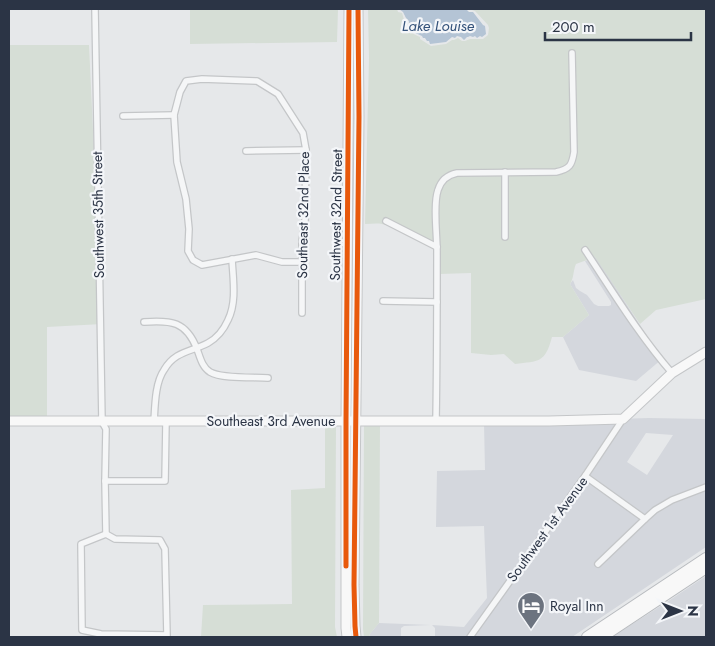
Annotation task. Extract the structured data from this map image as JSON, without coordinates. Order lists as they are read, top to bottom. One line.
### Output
{"streets":{"main road":["Southwest 32nd Street","Southeast 3rd Avenue"],"street":["Southwest 35th Street","Southeast 32nd Place","Southwest 1st Avenue"]},"crossings":[["Southwest 35th Street","Southeast 3rd Avenue"],["Southwest 32nd Street","Southeast 3rd Avenue"],["Southeast 3rd Avenue","Southwest 1st Avenue"]],"water":["Lake Louise"],"places":{"hotel":["Royal Inn"]},"scale_bar":"200 m","north":"right"}
